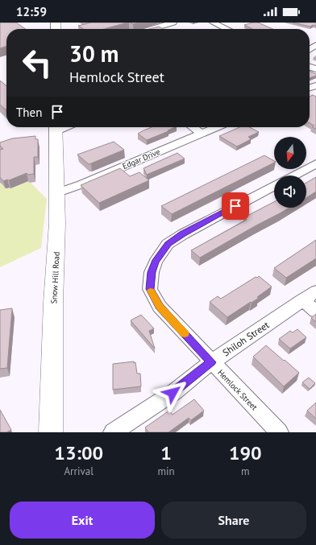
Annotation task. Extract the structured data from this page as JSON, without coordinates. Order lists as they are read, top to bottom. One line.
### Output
{"streets":{"main road":["Snow Hill Road"],"street":["Edgar Drive","Shiloh Street","Hemlock Street"]},"crossings":[["Edgar Drive","Snow Hill Road"],["Shiloh Street","Hemlock Street"]],"north":"bottom","page":{"status":"12:59","turn":["30 m","Hemlock Street"],"then":"Then","eta":["13:00","Arrival","1","min","190","m"],"buttons":["Exit","Share"]}}
